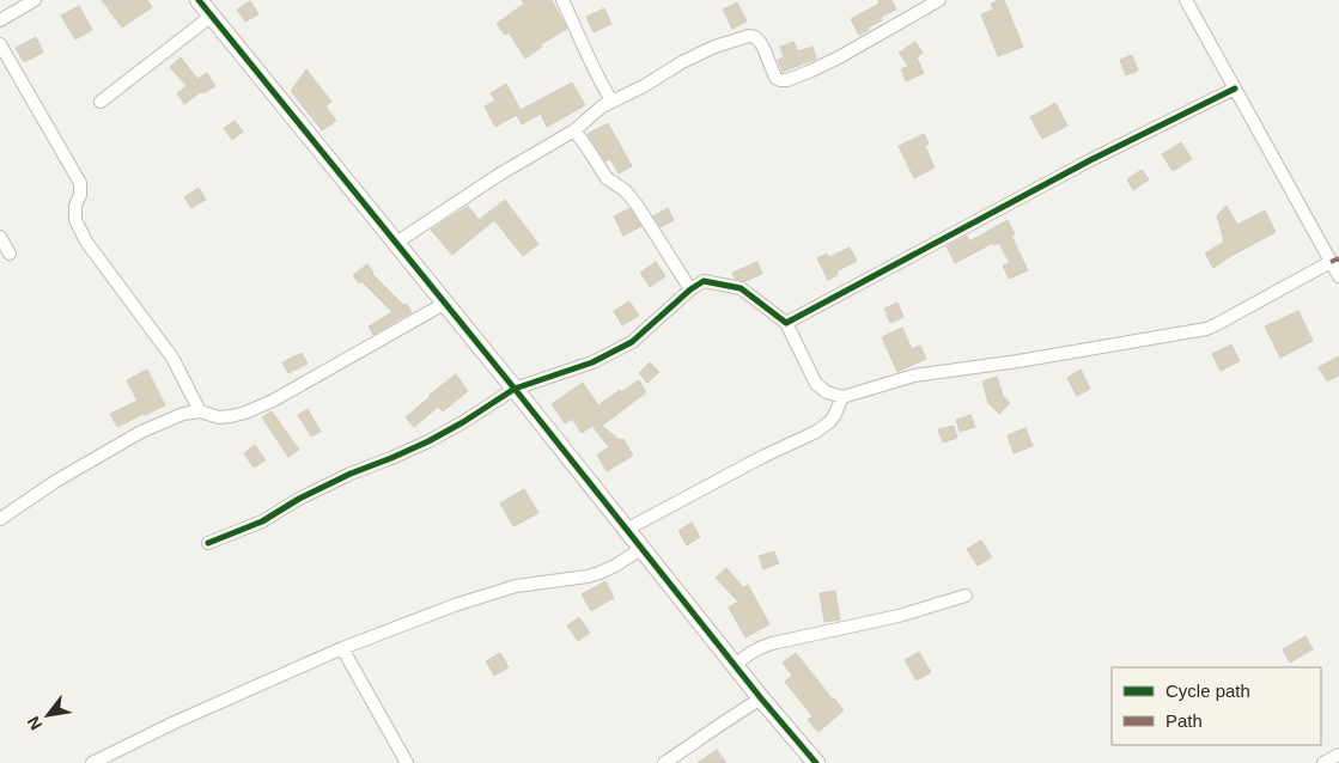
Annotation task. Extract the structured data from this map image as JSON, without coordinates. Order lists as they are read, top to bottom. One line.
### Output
{"legend":["Cycle path","Path"],"north":"bottom left"}
